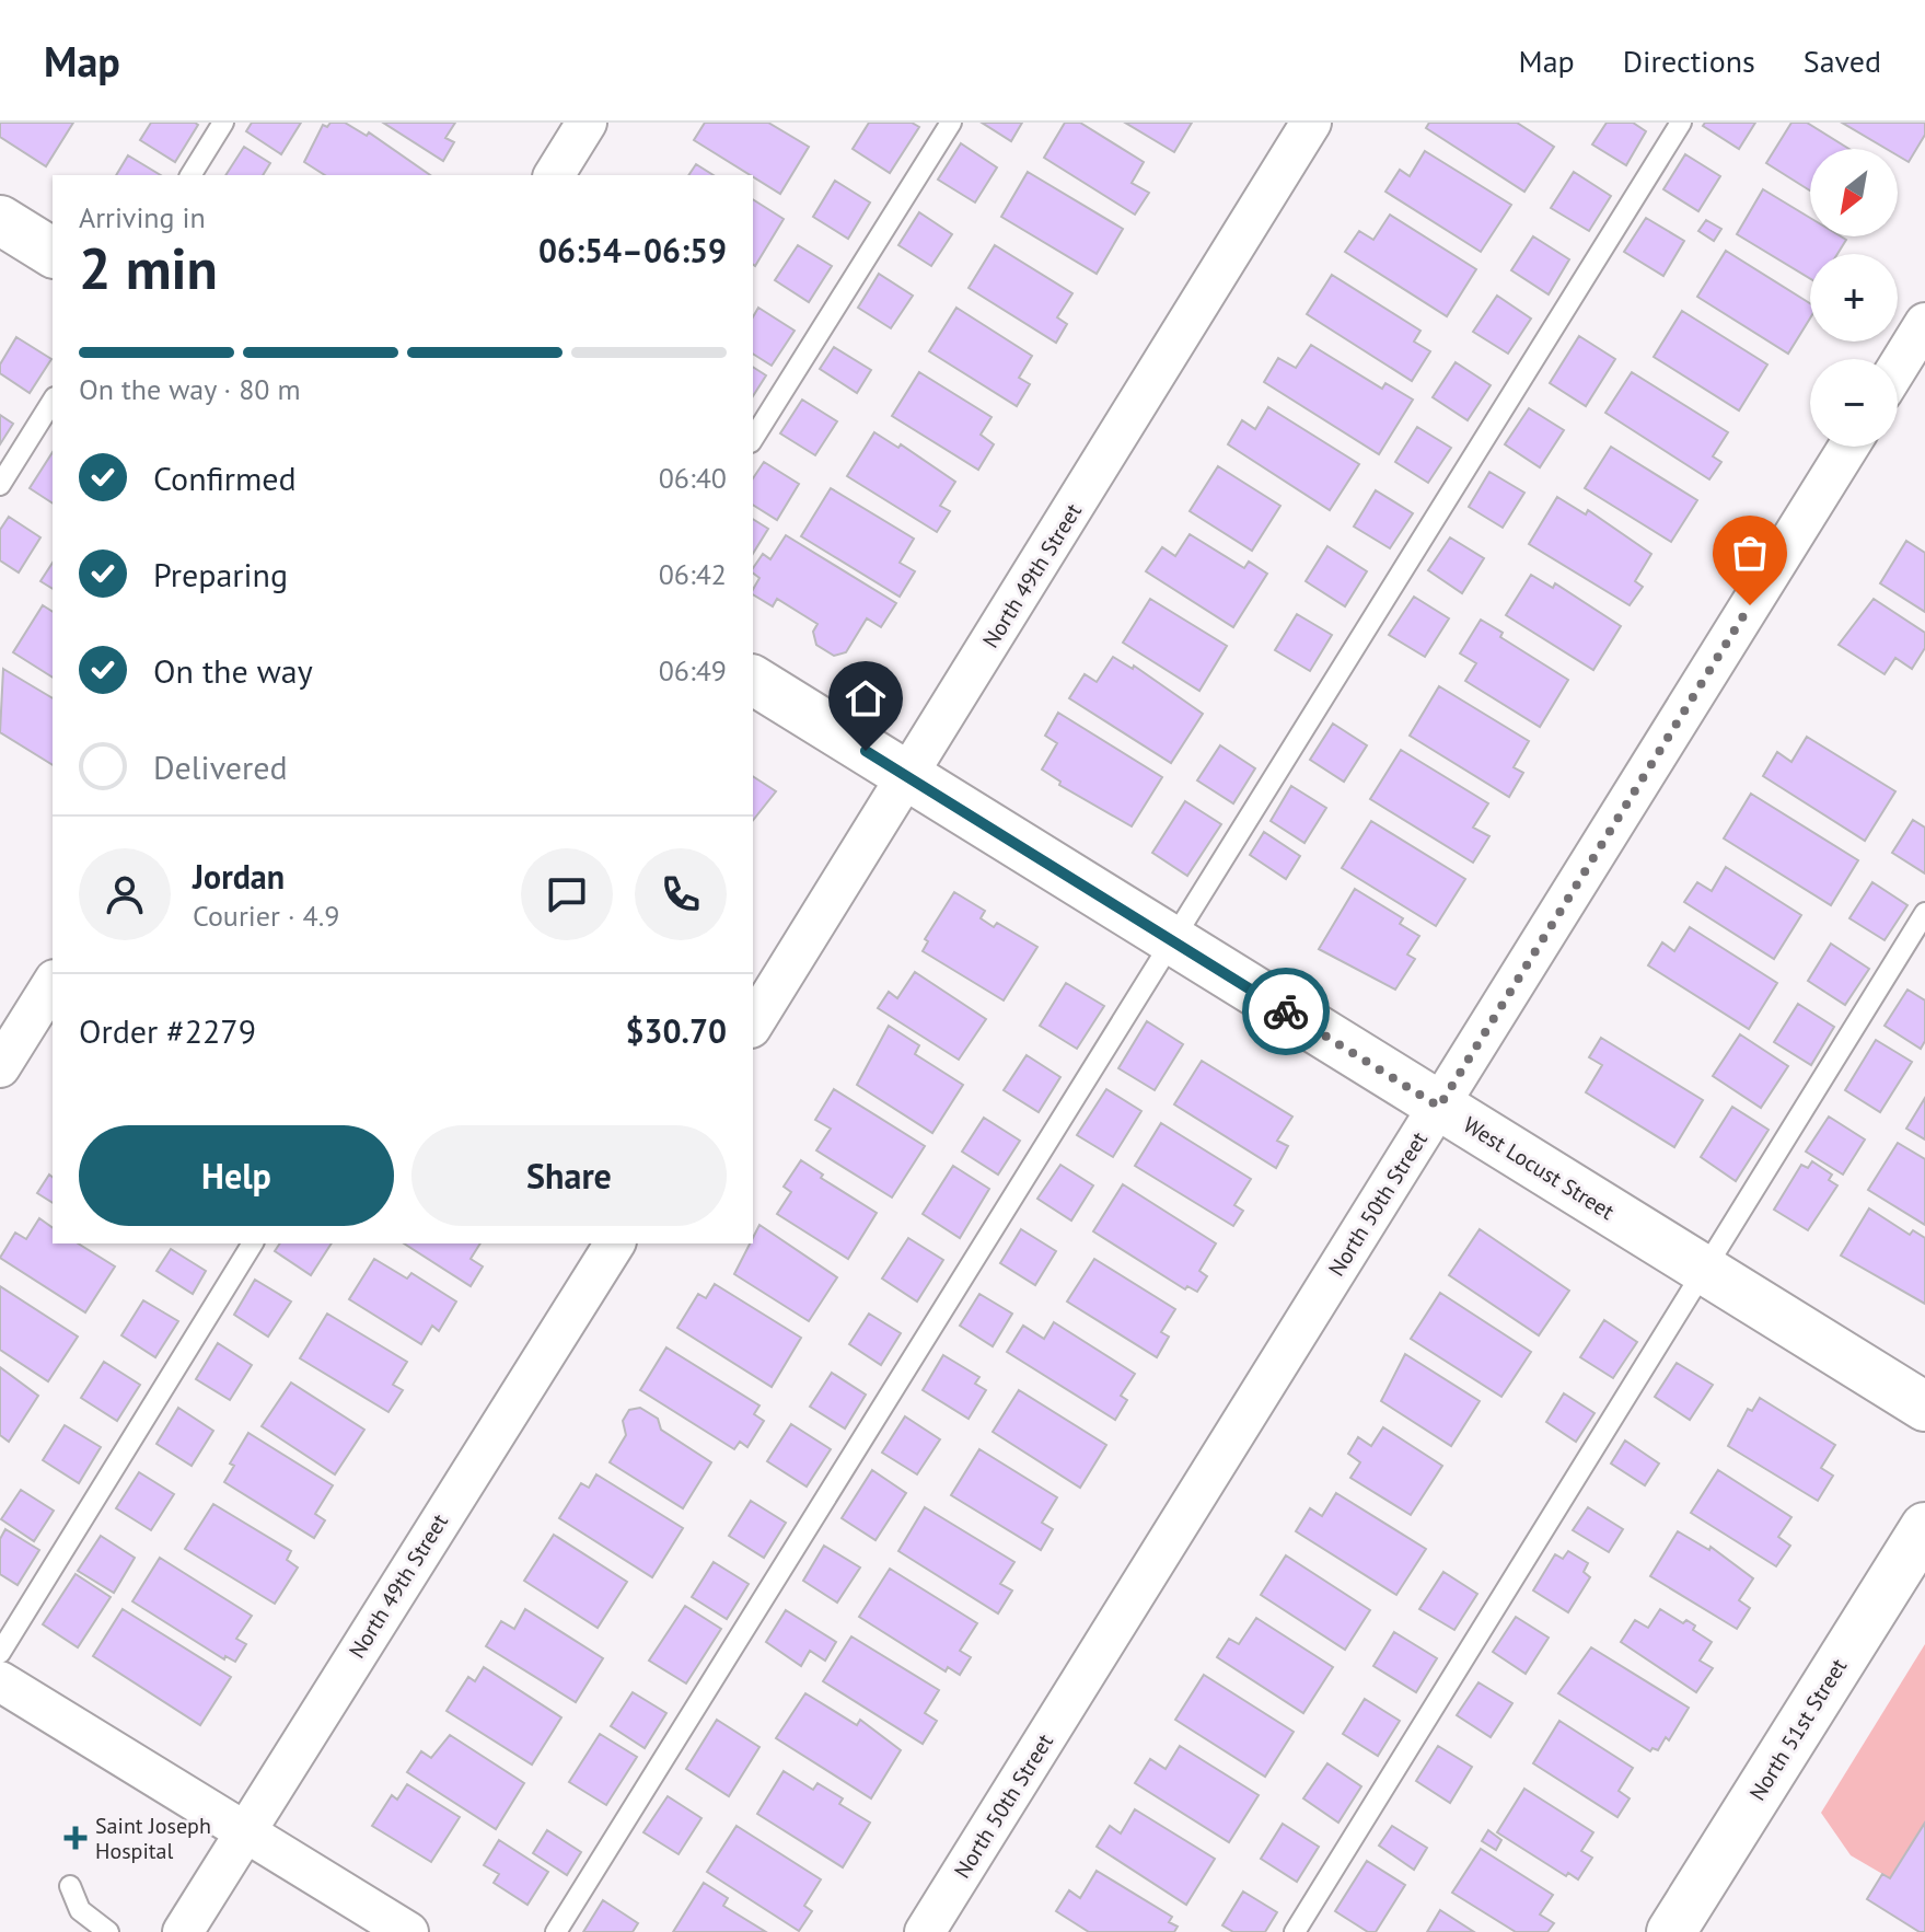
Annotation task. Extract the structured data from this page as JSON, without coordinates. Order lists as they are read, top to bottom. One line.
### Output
{"streets":{"street":["North 49th Street","West Locust Street","North 50th Street","North 51st Street"]},"crossings":[["North 49th Street","West Locust Street"],["West Locust Street","North 50th Street"]],"places":{"health":["Saint Joseph Hospital"]},"north":"bottom left","page":{"header":"Map","nav":["Map","Directions","Saved"],"map_buttons":["+","−"],"heading":["2 min","Arriving in","06:54–06:59"],"panel":["Jordan","Courier · 4.9","Order #2279","$30.70"],"bar":"On the way · 80 m","list":[["Confirmed","06:40"],["Preparing","06:42"],["On the way","06:49"],"Delivered"],"buttons":["Help","Share"]}}
